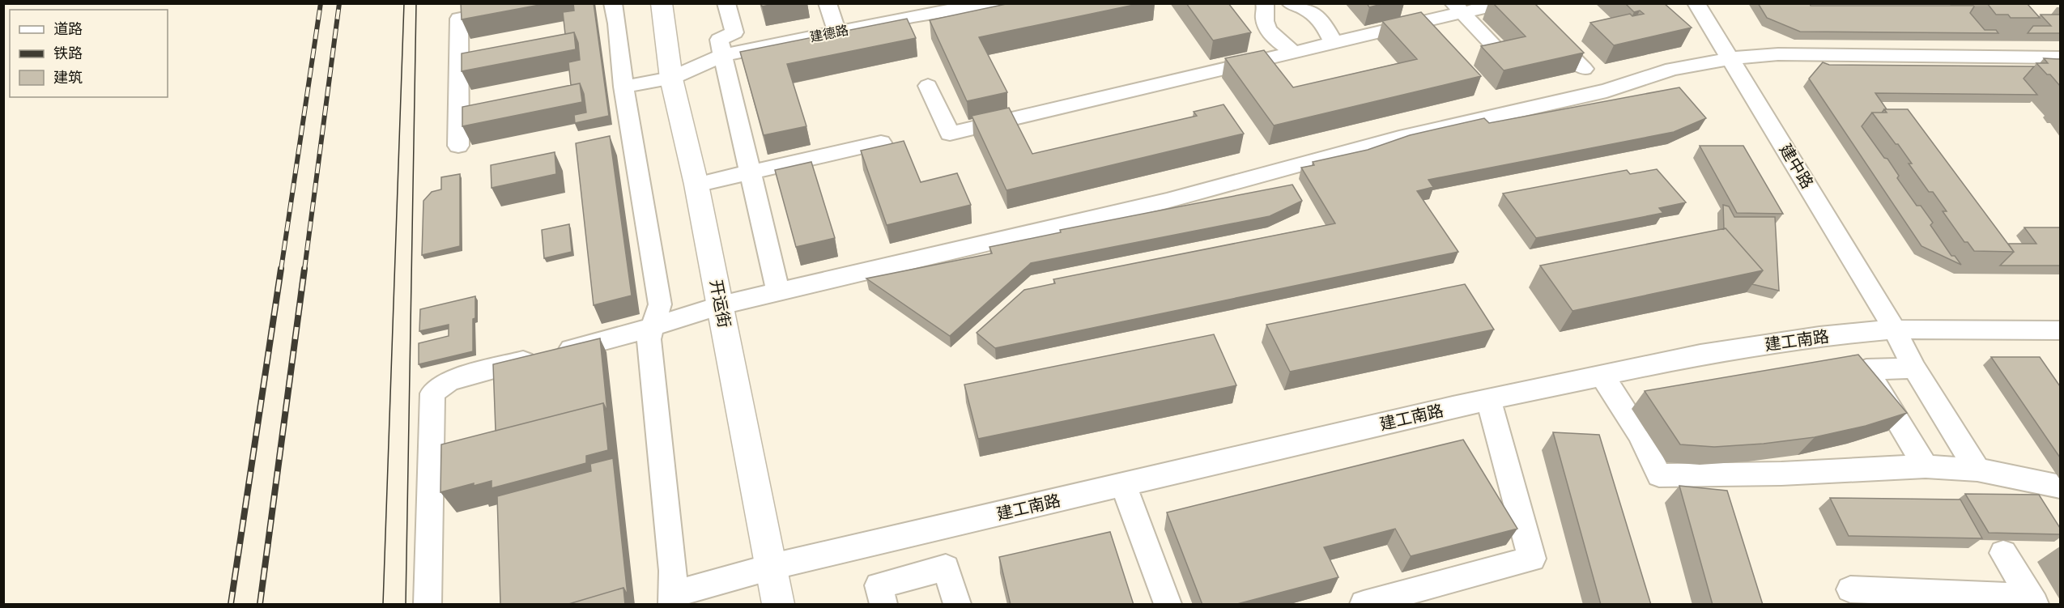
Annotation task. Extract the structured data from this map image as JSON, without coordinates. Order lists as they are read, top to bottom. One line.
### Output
{"streets":{"main road":["开运街"],"street":["建德路","建中路","建工南路"]},"crossings":[["建德路","开运街"],["建中路","建工南路"],["开运街","建工南路"]],"legend":["道路","铁路","建筑"]}
